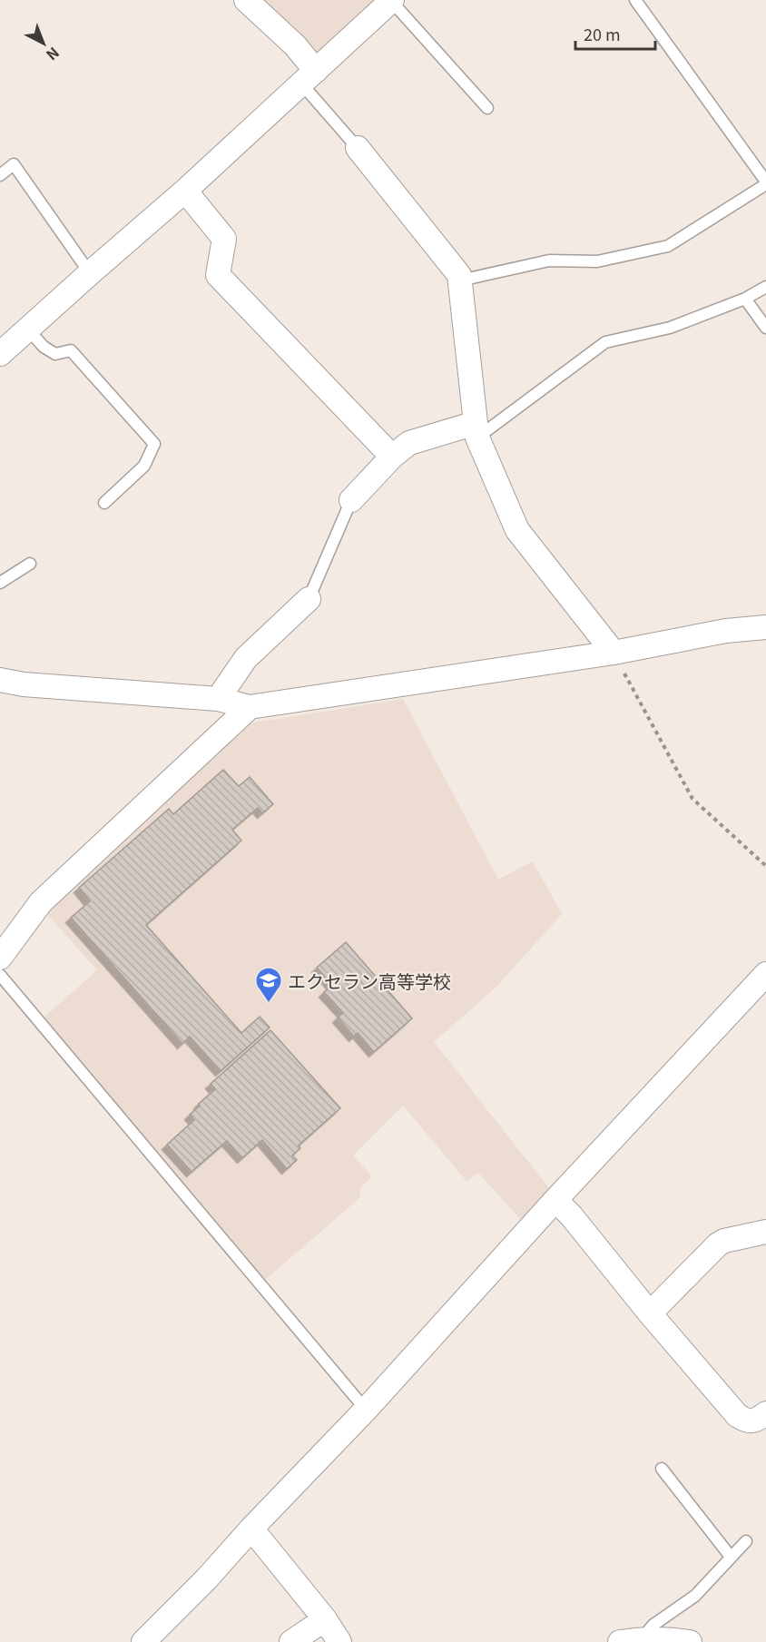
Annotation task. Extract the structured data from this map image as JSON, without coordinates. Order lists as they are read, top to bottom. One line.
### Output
{"places":{"school or university":["エクセラン高等学校"]},"scale_bar":"20 m","north":"bottom right"}
